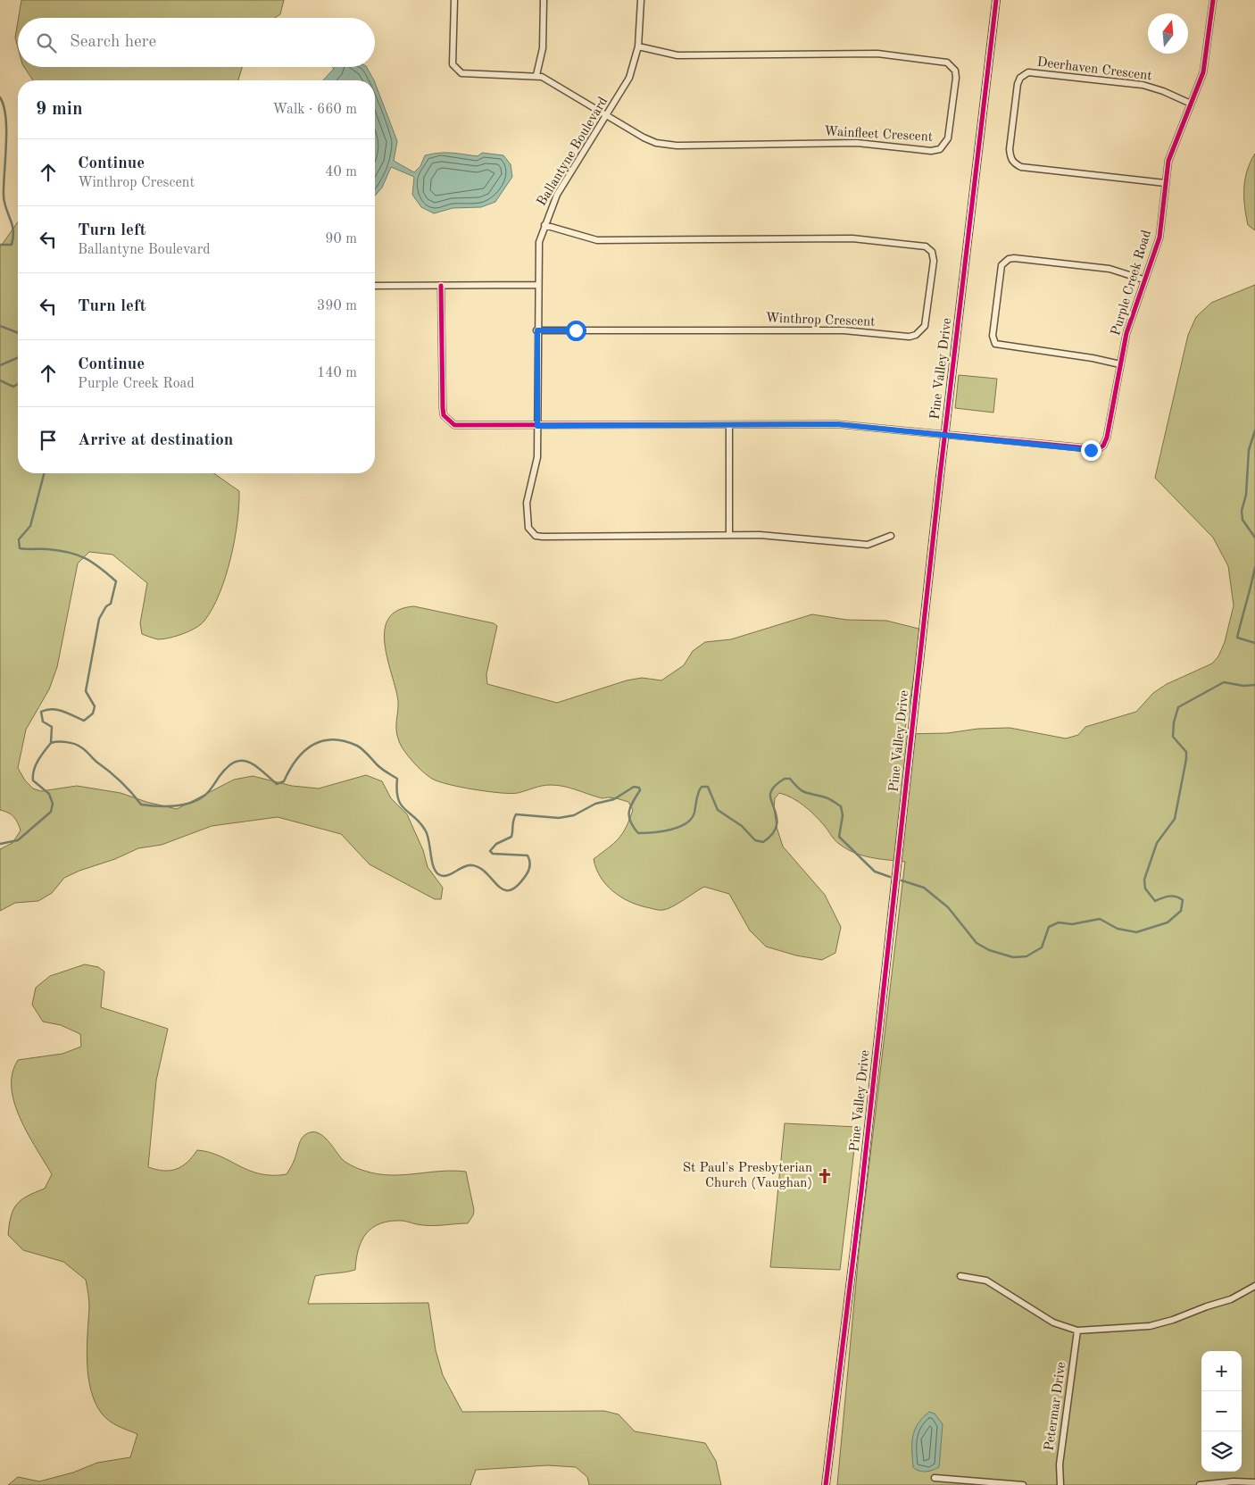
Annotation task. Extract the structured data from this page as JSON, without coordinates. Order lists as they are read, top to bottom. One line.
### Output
{"streets":{"street":["Deerhaven Crescent","Wainfleet Crescent","Ballantyne Boulevard","Purple Creek Road","Winthrop Crescent","Pine Valley Drive","Petermar Drive"]},"crossings":[["Deerhaven Crescent","Purple Creek Road"],["Wainfleet Crescent","Ballantyne Boulevard"],["Ballantyne Boulevard","Winthrop Crescent"],["Purple Creek Road","Pine Valley Drive"]],"places":{"church":["St Paul's Presbyterian Church (Vaughan)"]},"north":"top","page":{"search":"Search here","heading":["9 min","Walk · 660 m"],"list":[["Continue","Winthrop Crescent","40 m"],["Turn left","Ballantyne Boulevard","90 m"],["Turn left","390 m"],["Continue","Purple Creek Road","140 m"],"Arrive at destination"],"map_buttons":["+","−"]}}
